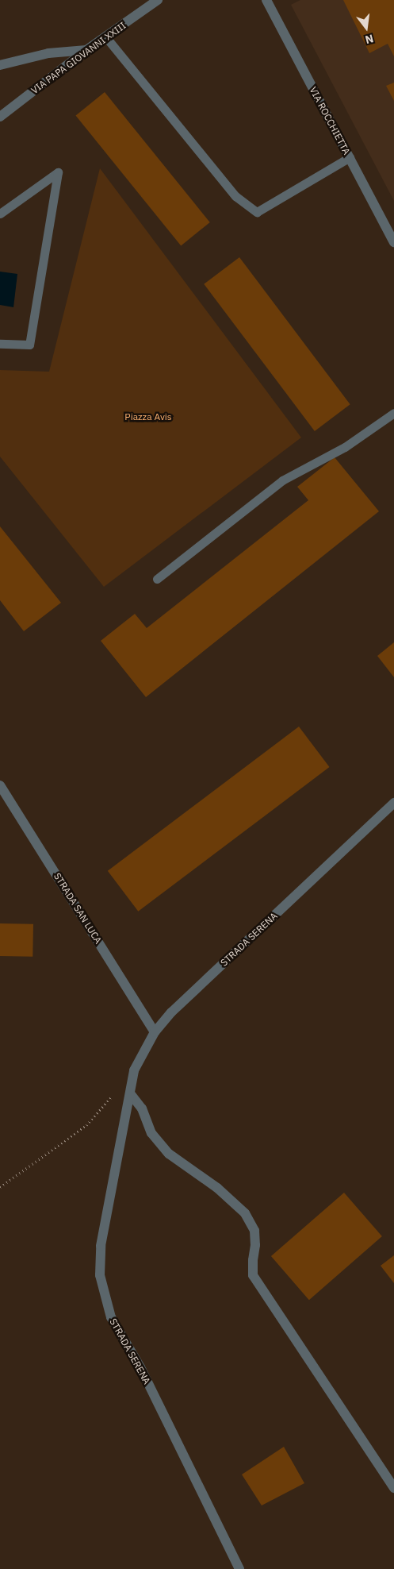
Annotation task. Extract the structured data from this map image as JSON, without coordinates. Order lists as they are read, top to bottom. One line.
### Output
{"streets":{"street":["VIA PAPA GIOVANNI XXIII","VIA ROCCHIETTA","STRADA SAN LUCA","STRADA SERENA"]},"crossings":[["STRADA SAN LUCA","STRADA SERENA"]],"parks":["Piazza Avis"],"north":"bottom"}
